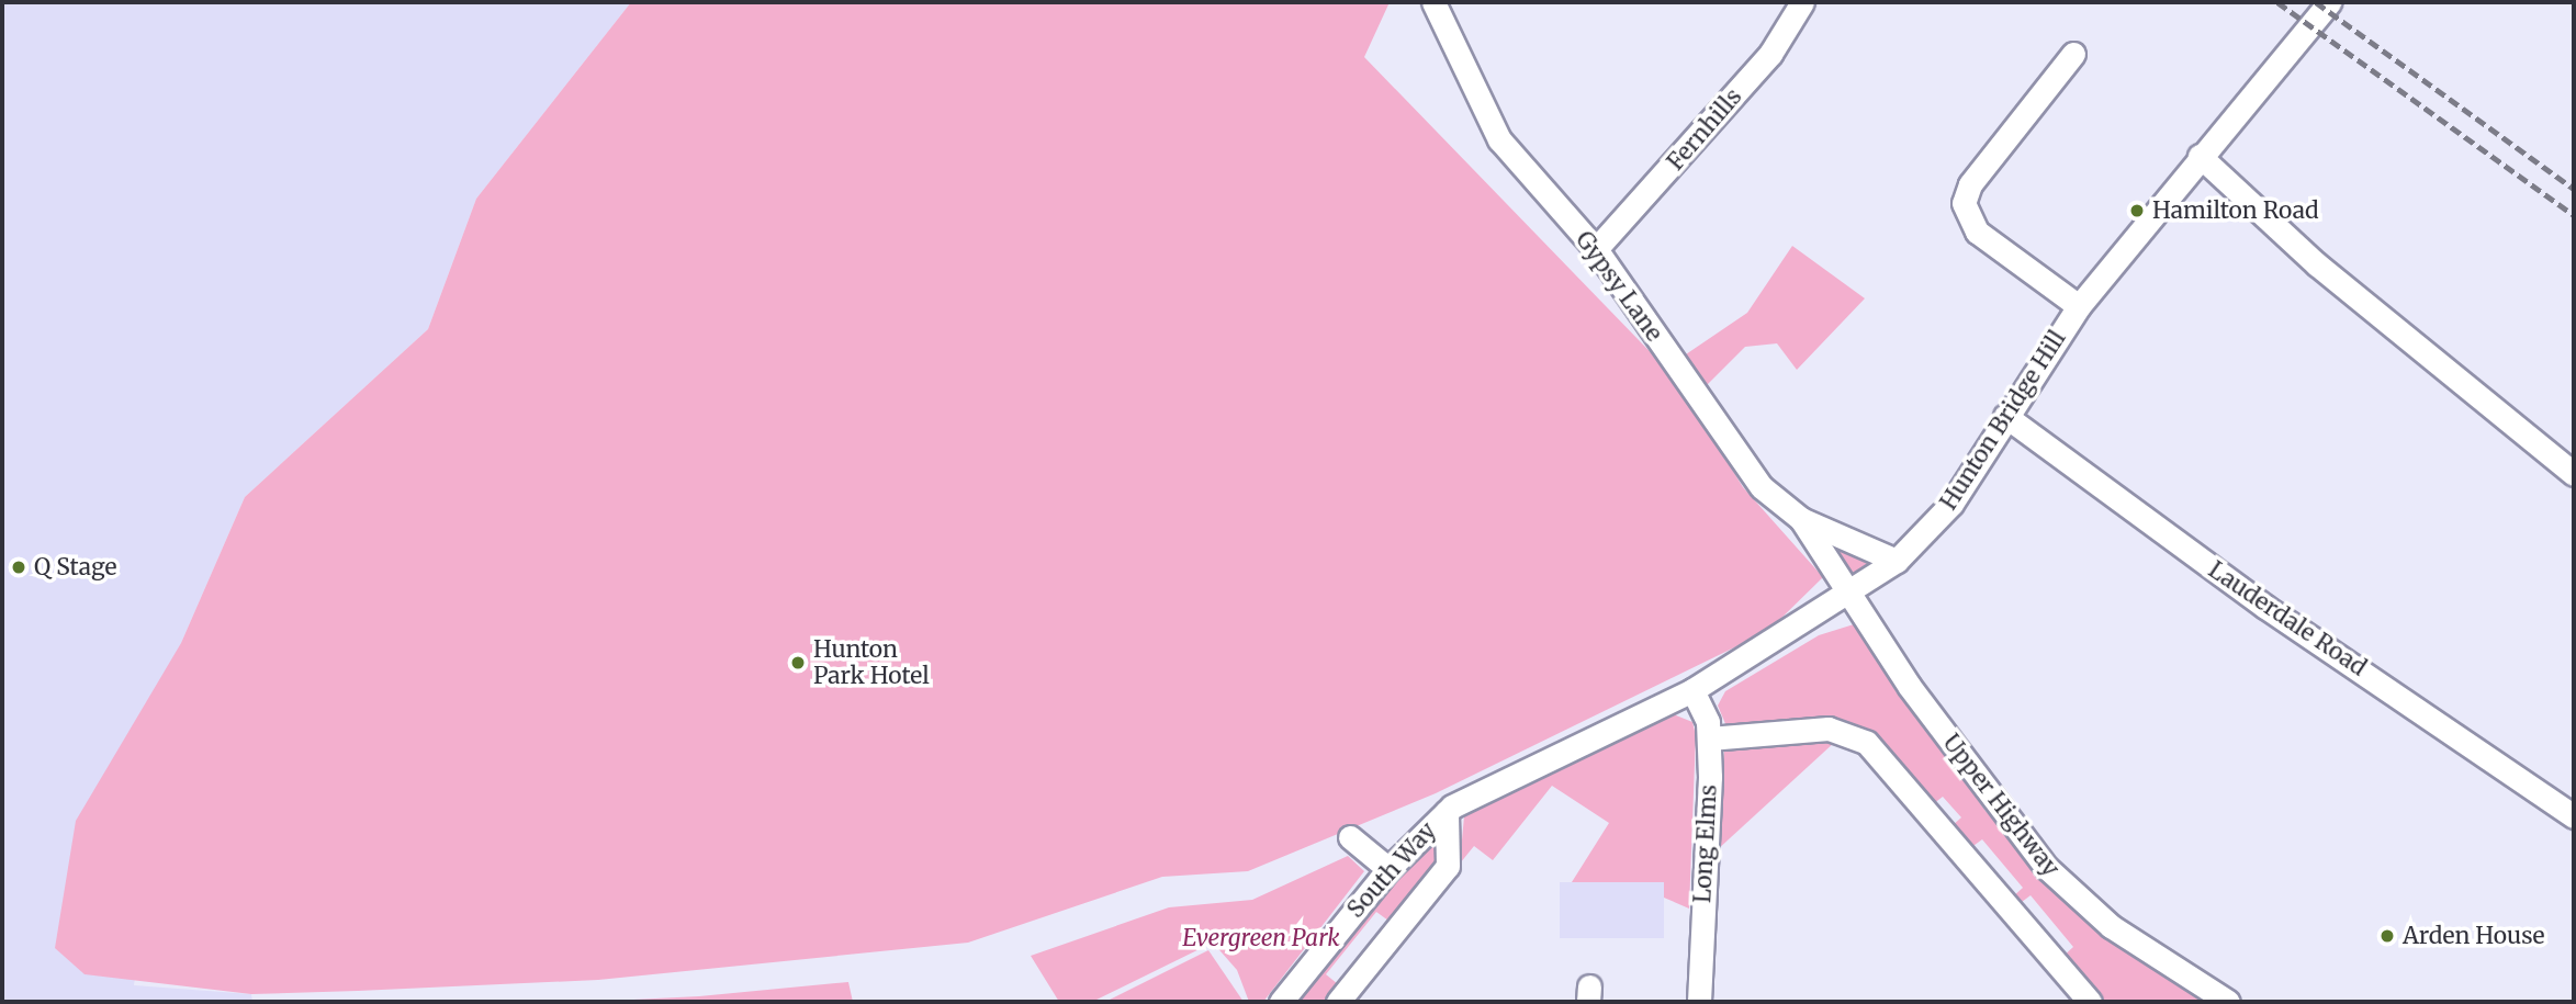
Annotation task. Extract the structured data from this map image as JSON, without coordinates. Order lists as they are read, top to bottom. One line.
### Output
{"streets":{"street":["Fernhills","Gypsy Lane","Hunton Bridge Hill","Lauderdale Road","Upper Highway","Long Elms","South Way"]},"crossings":[["Fernhills","Gypsy Lane"],["Gypsy Lane","Hunton Bridge Hill"],["Gypsy Lane","Upper Highway"],["Hunton Bridge Hill","Lauderdale Road"],["Hunton Bridge Hill","Upper Highway"],["Hunton Bridge Hill","Long Elms"],["Hunton Bridge Hill","South Way"]],"parks":["Evergreen Park"],"places":["Hamilton Road","Q Stage","Hunton Park Hotel","Arden House"]}
